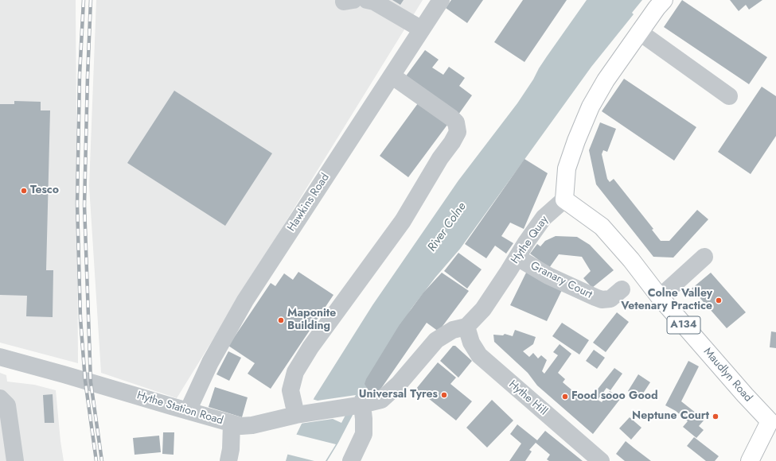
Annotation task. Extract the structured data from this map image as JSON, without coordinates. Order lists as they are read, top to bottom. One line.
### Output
{"streets":{"main road":["A134","Maudlyn Road"],"street":["Hawkins Road","Hythe Quay","Granary Court","Hythe Hill","Hythe Station Road"]},"crossings":[["Hawkins Road","Hythe Station Road"],["Hythe Quay","Granary Court"],["Hythe Quay","Maudlyn Road"],["Hythe Quay","Hythe Hill"]],"water":["River Colne"],"places":["Tesco","Colne Valley Vetenary Practice","Maponite Building","Universal Tyres","Food sooo Good","Neptune Court"]}
